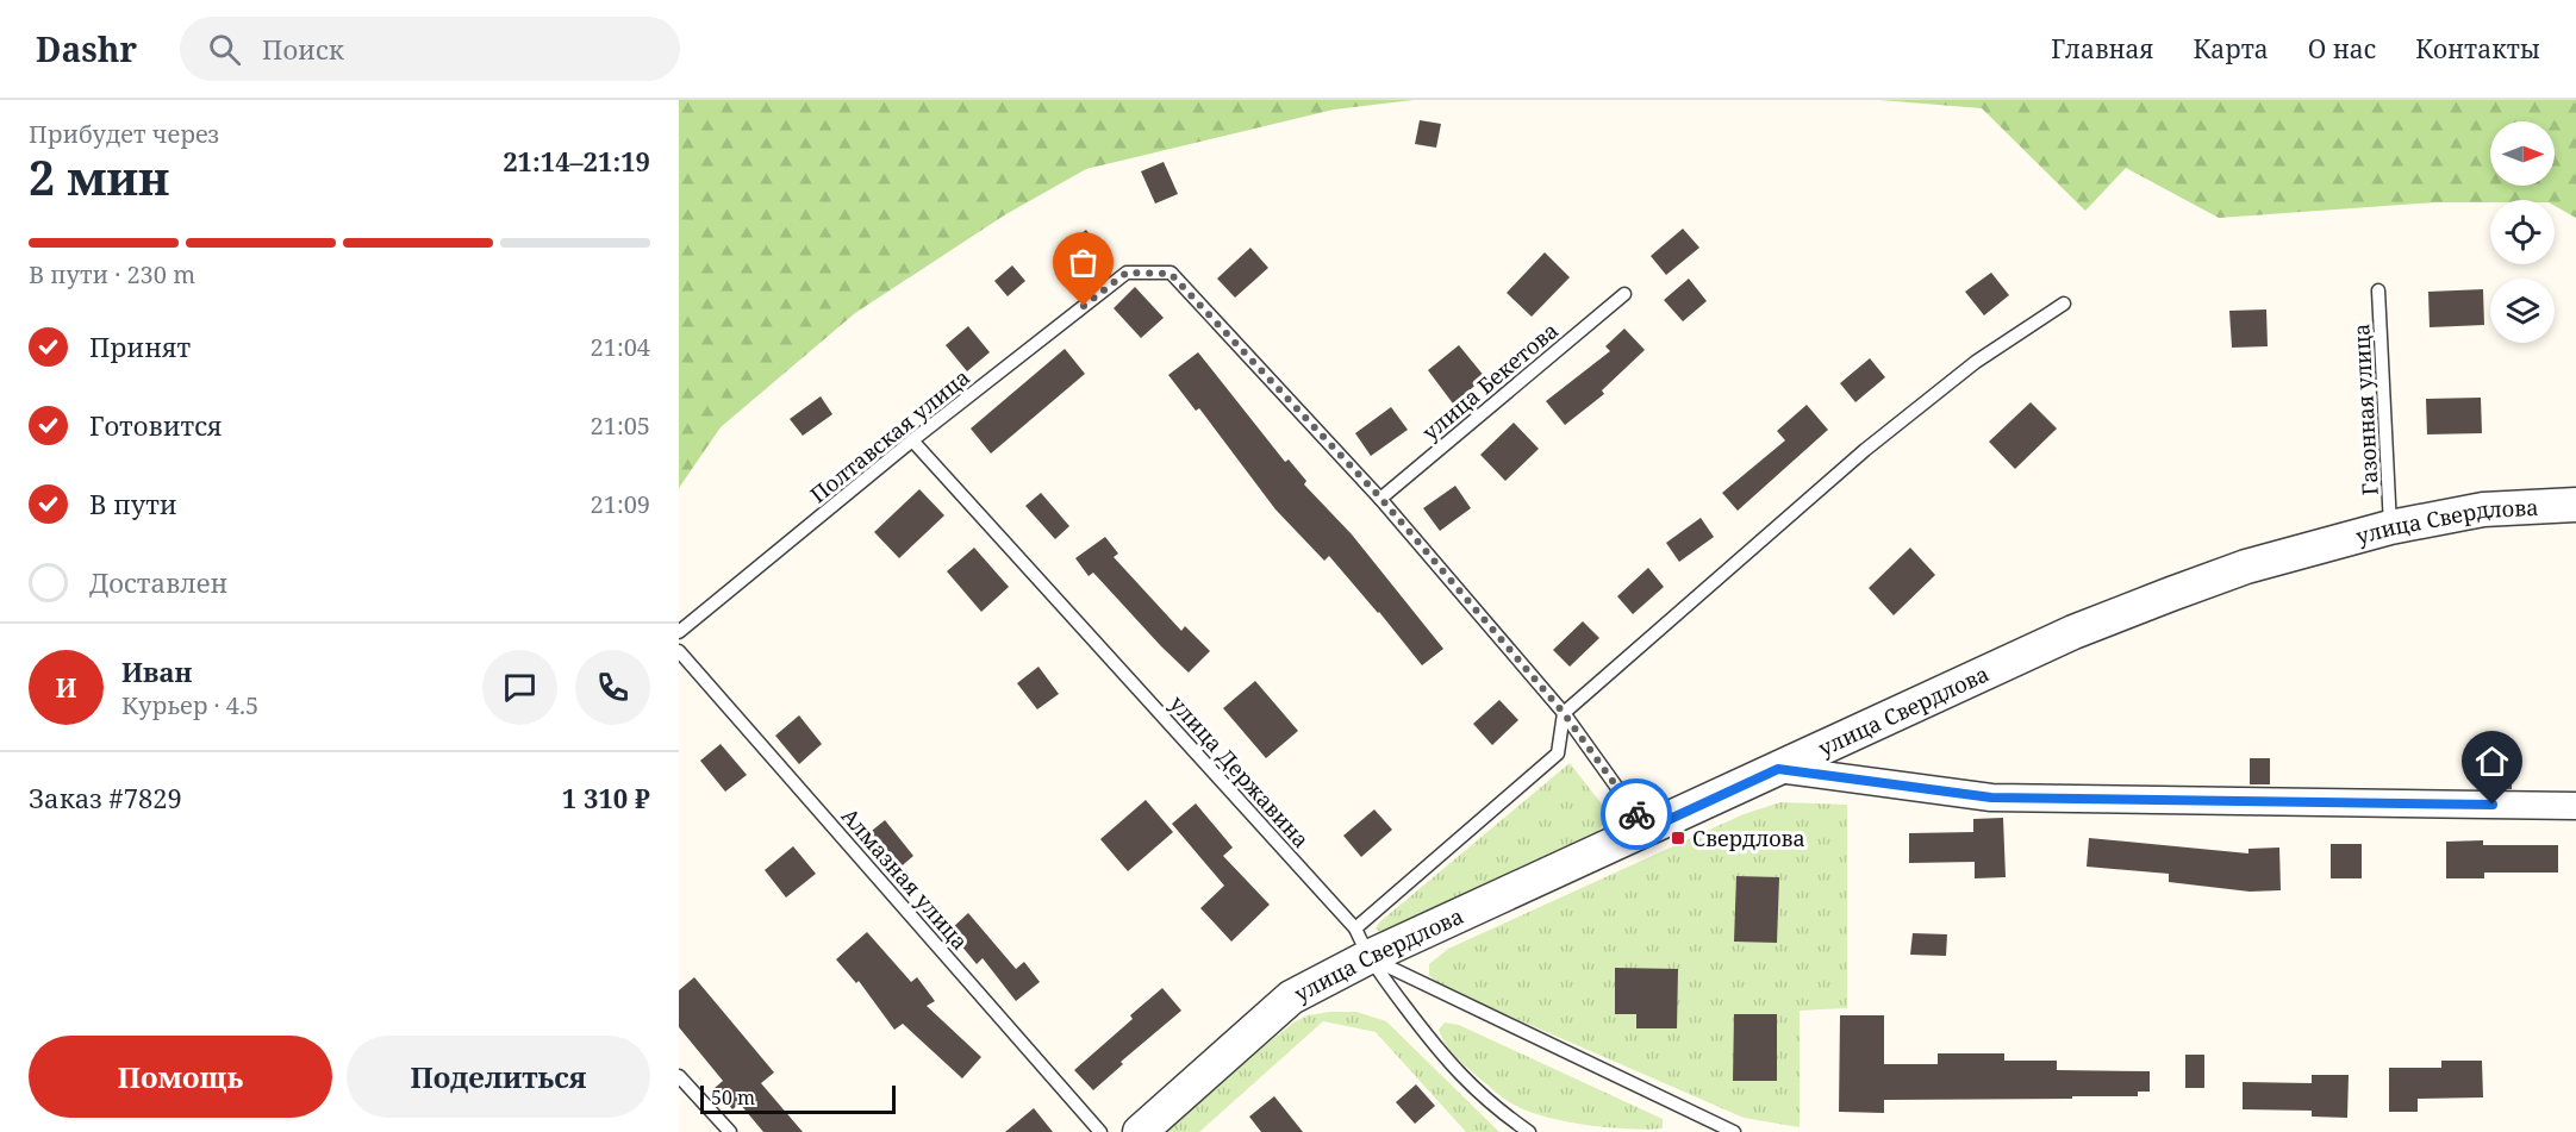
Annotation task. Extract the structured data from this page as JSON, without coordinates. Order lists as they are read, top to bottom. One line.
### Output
{"streets":{"street":["улица Свердлова"],"lane":["улица Бекетова","Газонная улица","Полтавская улица","улица Державина","Алмазная улица"]},"crossings":[["улица Бекетова","Полтавская улица"],["Газонная улица","улица Свердлова"],["Полтавская улица","улица Державина"],["улица Свердлова","улица Державина"]],"places":{"transit":["Свердлова"]},"scale_bar":"50 m","north":"right","page":{"header":"Dashr","search":"Поиск","nav":["Главная","Карта","О нас","Контакты"],"heading":["2 мин","Прибудет через","21:14–21:19"],"panel":["Иван","Курьер · 4.5","Заказ #7829","1 310 ₽"],"bar":"В пути · 230 m","list":[["Принят","21:04"],["Готовится","21:05"],["В пути","21:09"],"Доставлен"],"round":"И","buttons":["Помощь","Поделиться"],"scale":"50 m"}}
